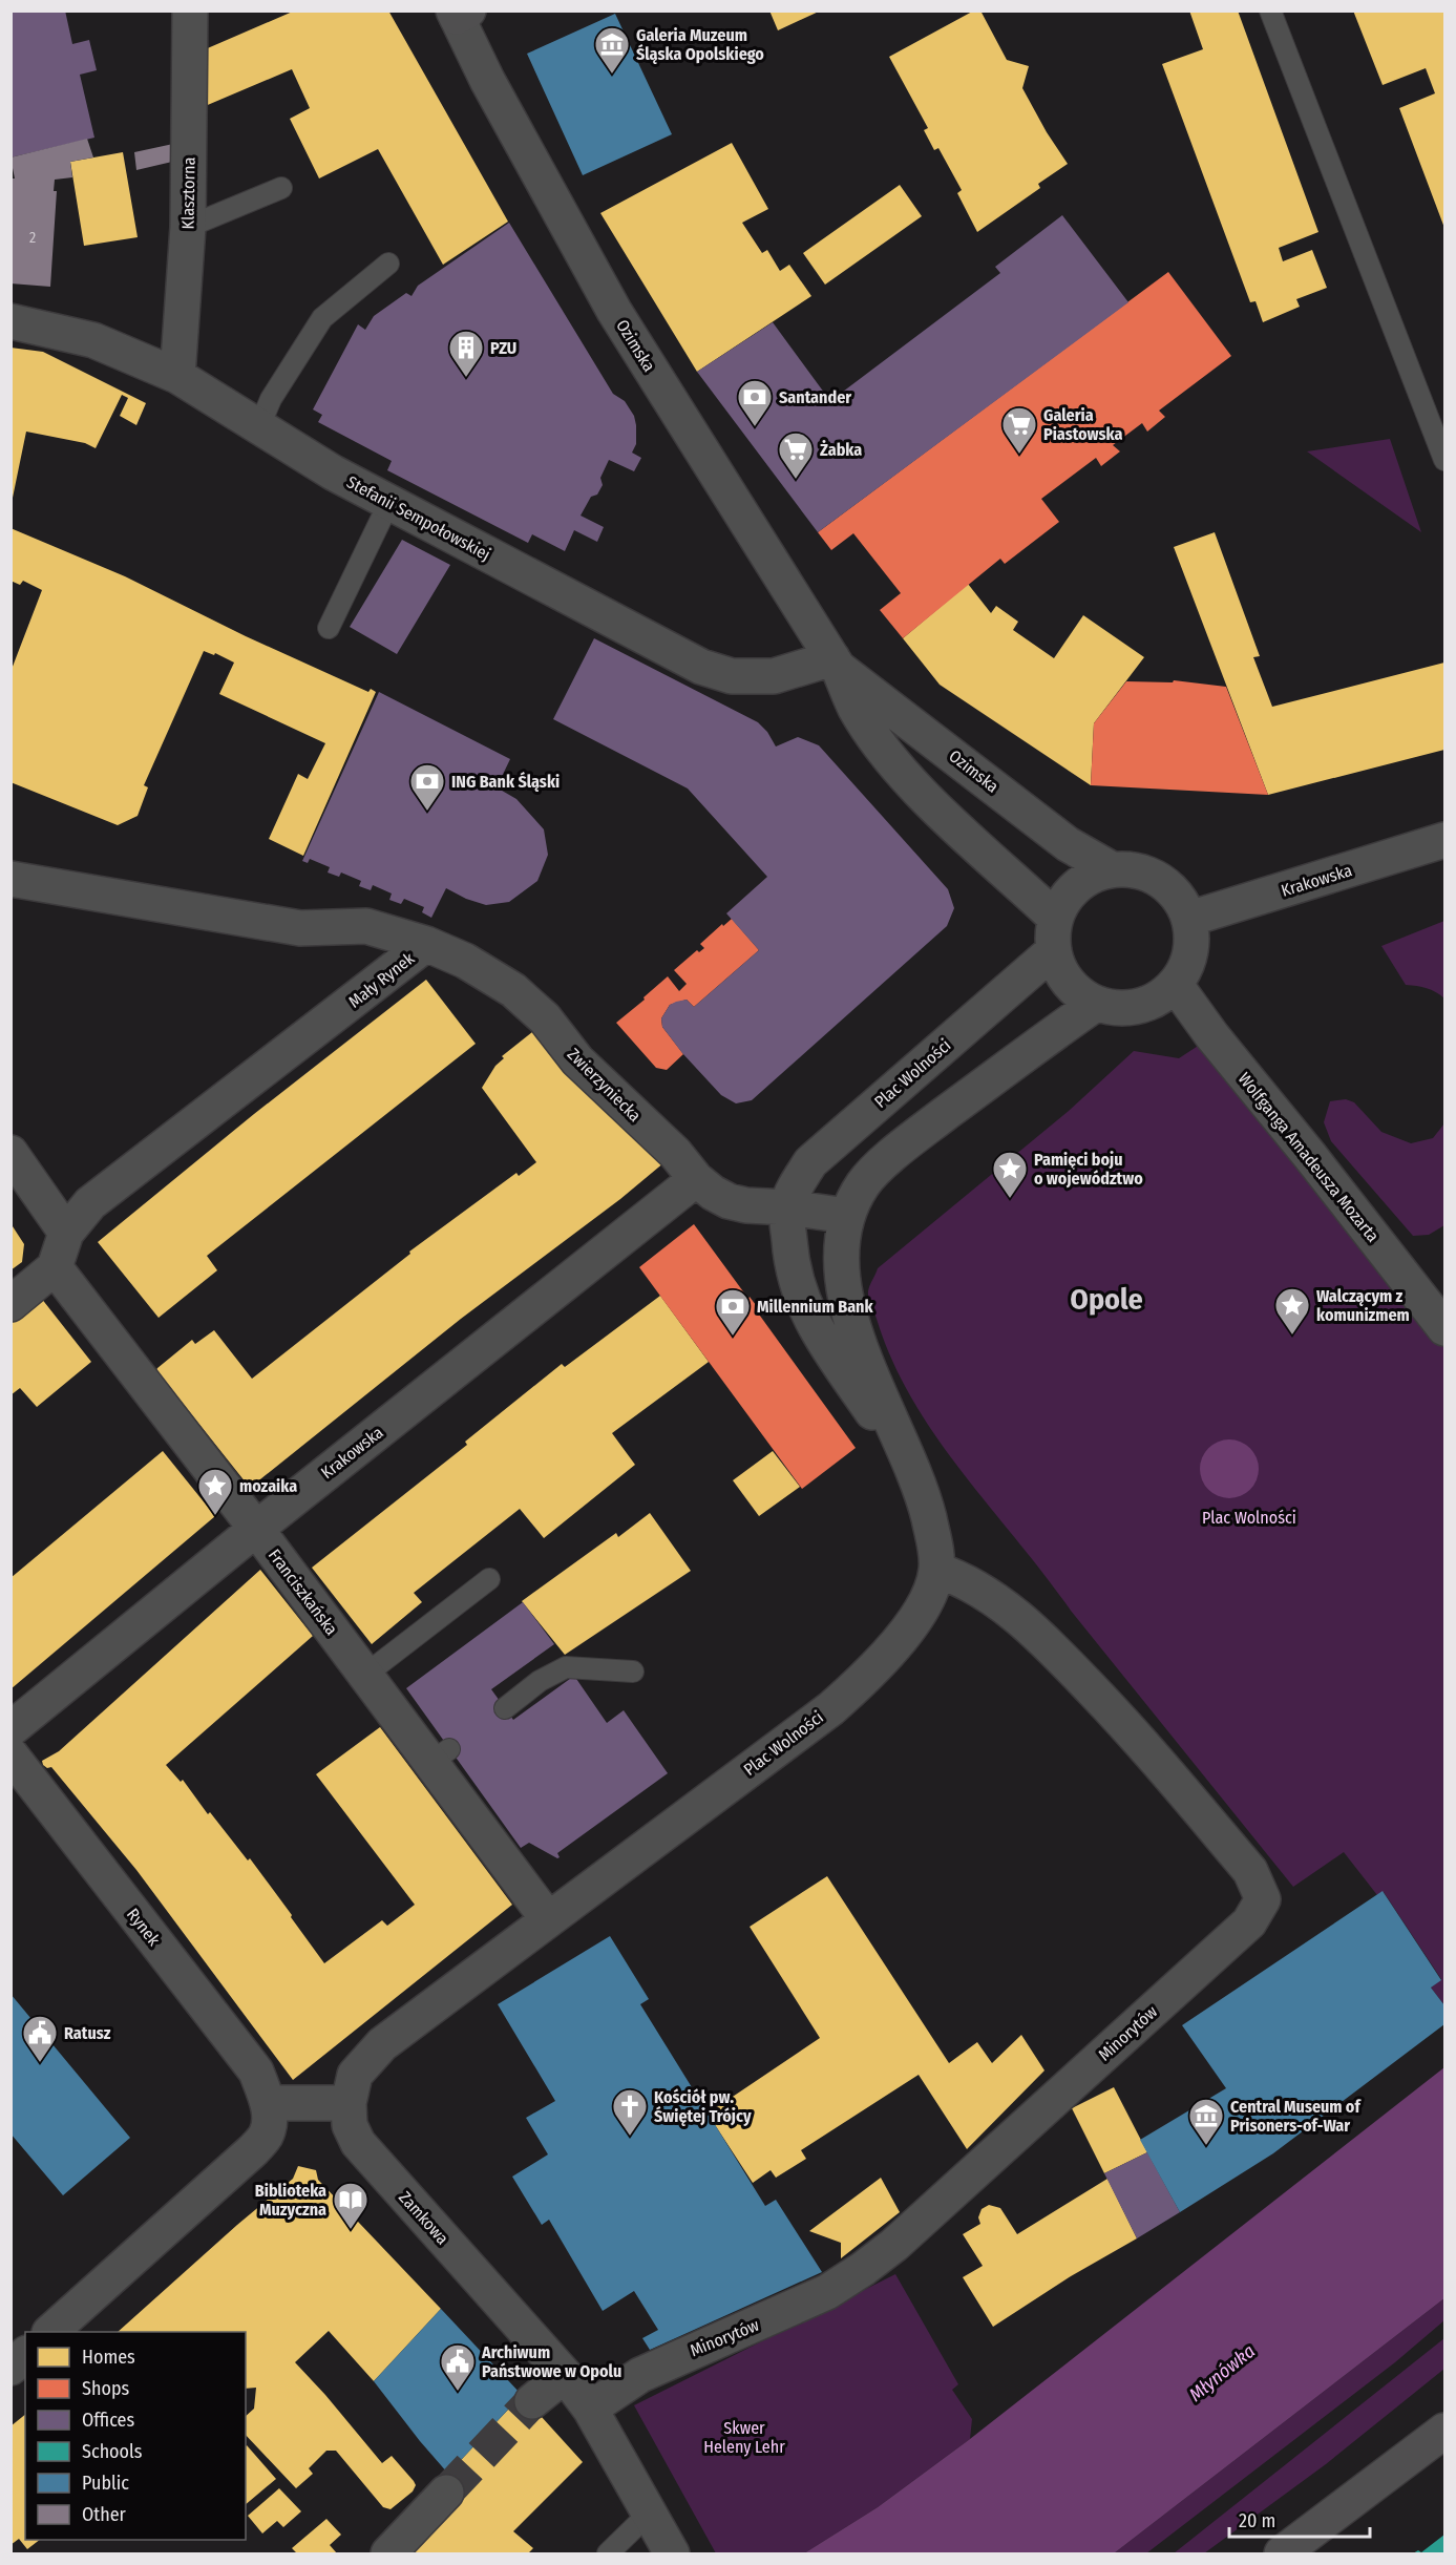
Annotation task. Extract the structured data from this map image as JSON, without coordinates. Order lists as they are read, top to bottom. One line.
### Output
{"streets":{"street":["Klasztorna","Ozimska","Stefanii Sempołowskiej","Krakowska","Mały Rynek","Plac Wolności","Zwierzyniecka","Wolfganga Amadeusza Mozarta","Franciszkańska","Rynek","Minorytów","Zamkowa"]},"crossings":[["Klasztorna","Stefanii Sempołowskiej"],["Ozimska","Stefanii Sempołowskiej"],["Ozimska","Krakowska"],["Ozimska","Plac Wolności"],["Ozimska","Wolfganga Amadeusza Mozarta"],["Krakowska","Plac Wolności"],["Krakowska","Zwierzyniecka"],["Krakowska","Wolfganga Amadeusza Mozarta"],["Krakowska","Franciszkańska"],["Mały Rynek","Zwierzyniecka"],["Mały Rynek","Franciszkańska"],["Plac Wolności","Zwierzyniecka"],["Plac Wolności","Wolfganga Amadeusza Mozarta"],["Plac Wolności","Franciszkańska"],["Plac Wolności","Minorytów"],["Plac Wolności","Zamkowa"],["Franciszkańska","Zamkowa"],["Minorytów","Zamkowa"]],"districts":["Opole"],"water":["Młynówka"],"parks":["Plac Wolności","Skwer Heleny Lehr"],"places":{"museum":["Galeria Muzeum Śląska Opolskiego","Central Museum of Prisoners-of-War"],"building":["PZU"],"bank":["Santander","ING Bank Śląski","Millennium Bank"],"supermarket":["Galeria Piastowska","Żabka"],"place":["Pamięci boju o województwo","Walczącym z komunizmem","mozaika"],"public building":["Ratusz","Archiwum Państwowe w Opolu"],"church":["Kościół pw. Świętej Trójcy"],"library":["Biblioteka Muzyczna"]},"house_numbers":["2"],"legend":["Homes","Shops","Offices","Schools","Public","Other"],"scale_bar":"20 m"}
